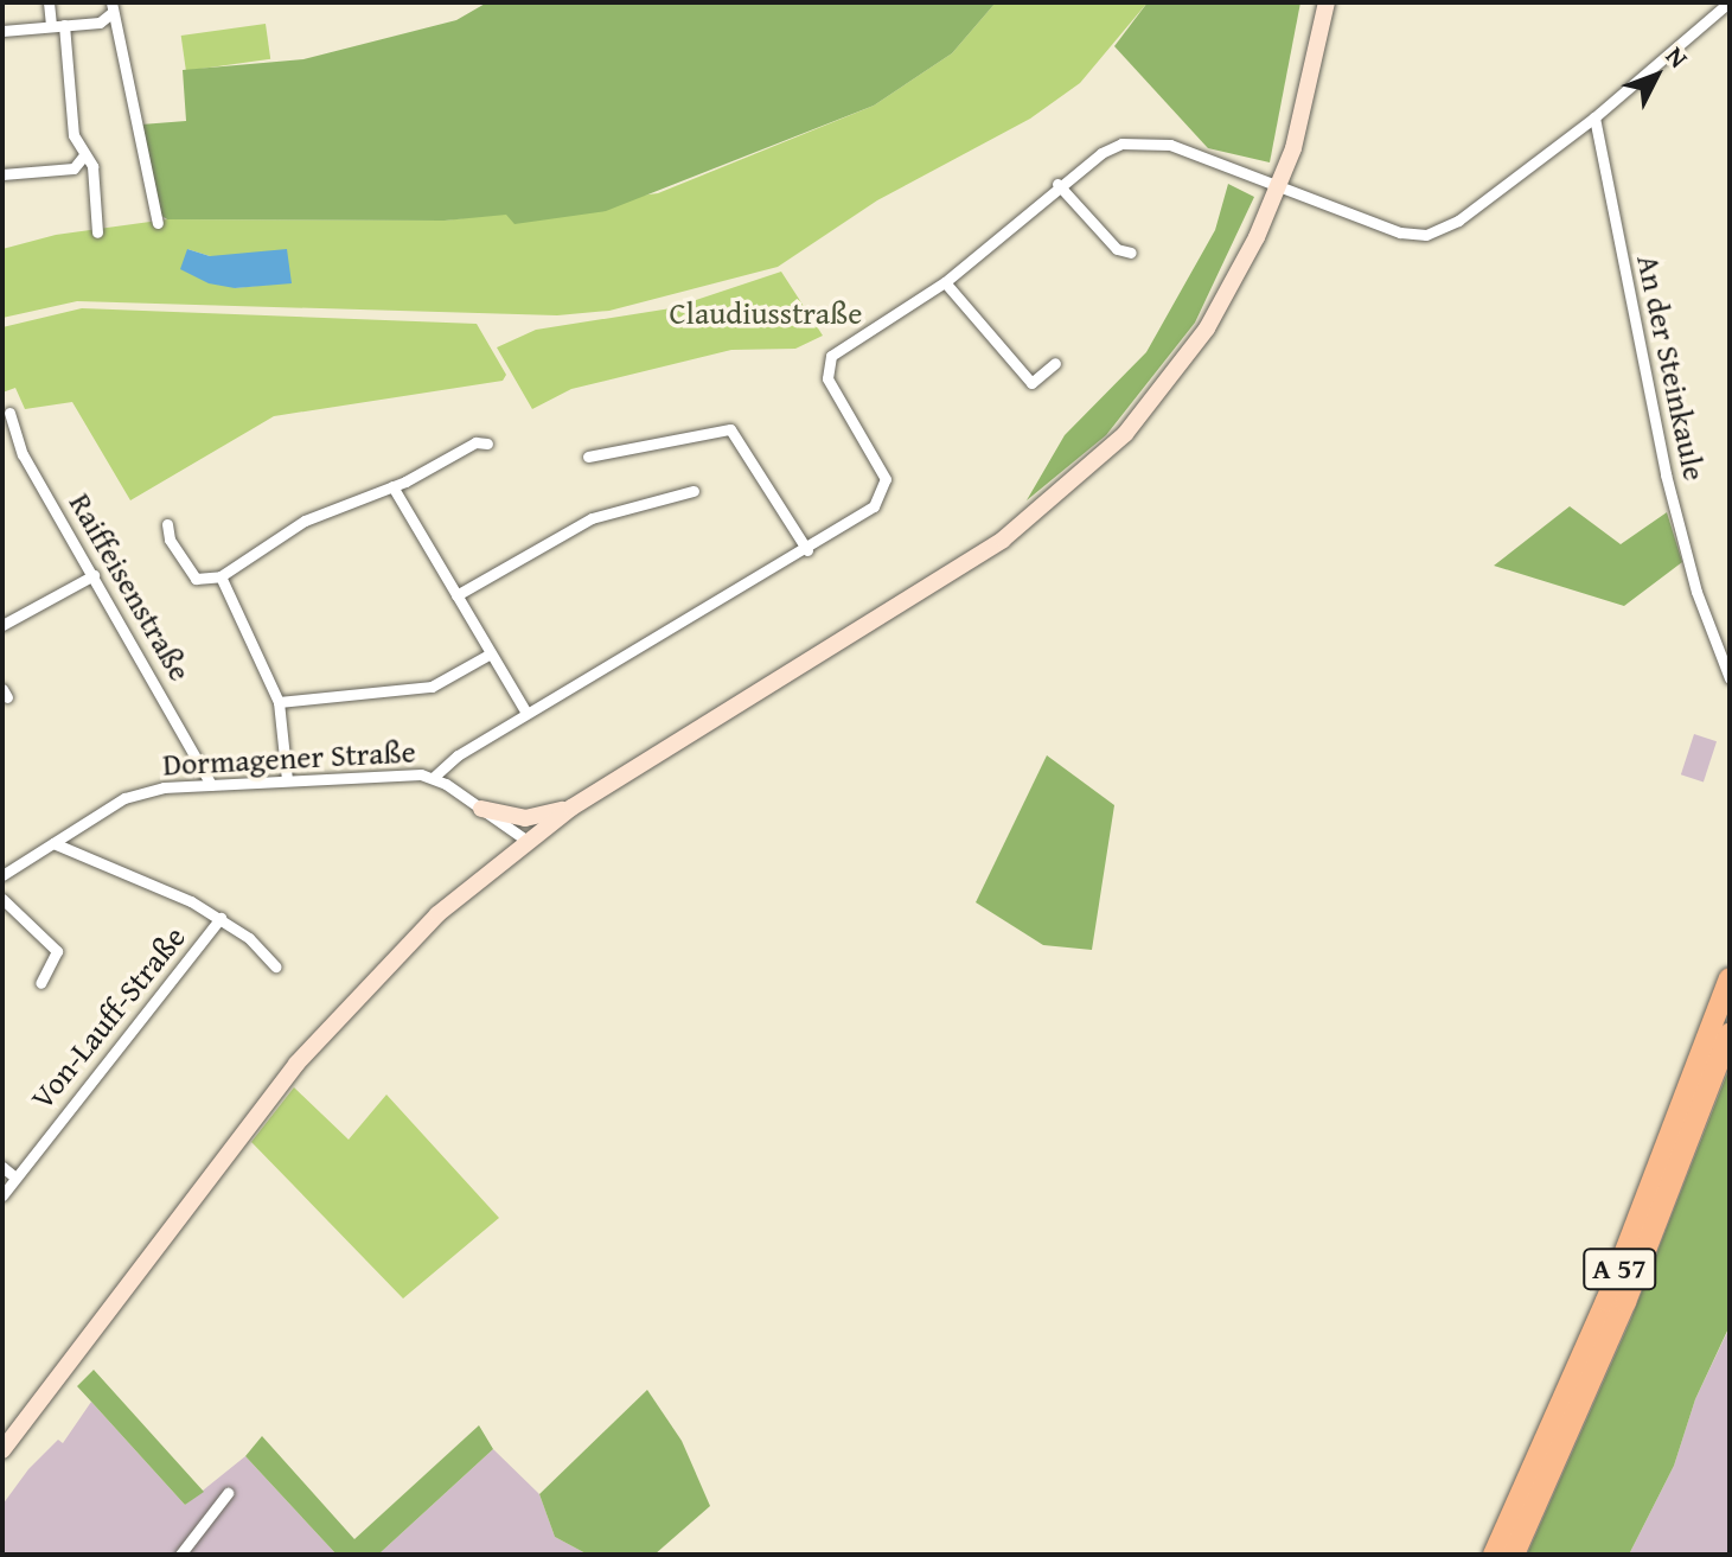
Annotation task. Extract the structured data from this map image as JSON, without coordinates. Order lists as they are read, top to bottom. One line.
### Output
{"streets":{"highway":["A 57"],"street":["An der Steinkaule","Raiffeisenstraße","Dormagener Straße","Von-Lauff-Straße"]},"crossings":[["Raiffeisenstraße","Dormagener Straße"]],"parks":["Claudiusstraße"],"north":"top right"}
